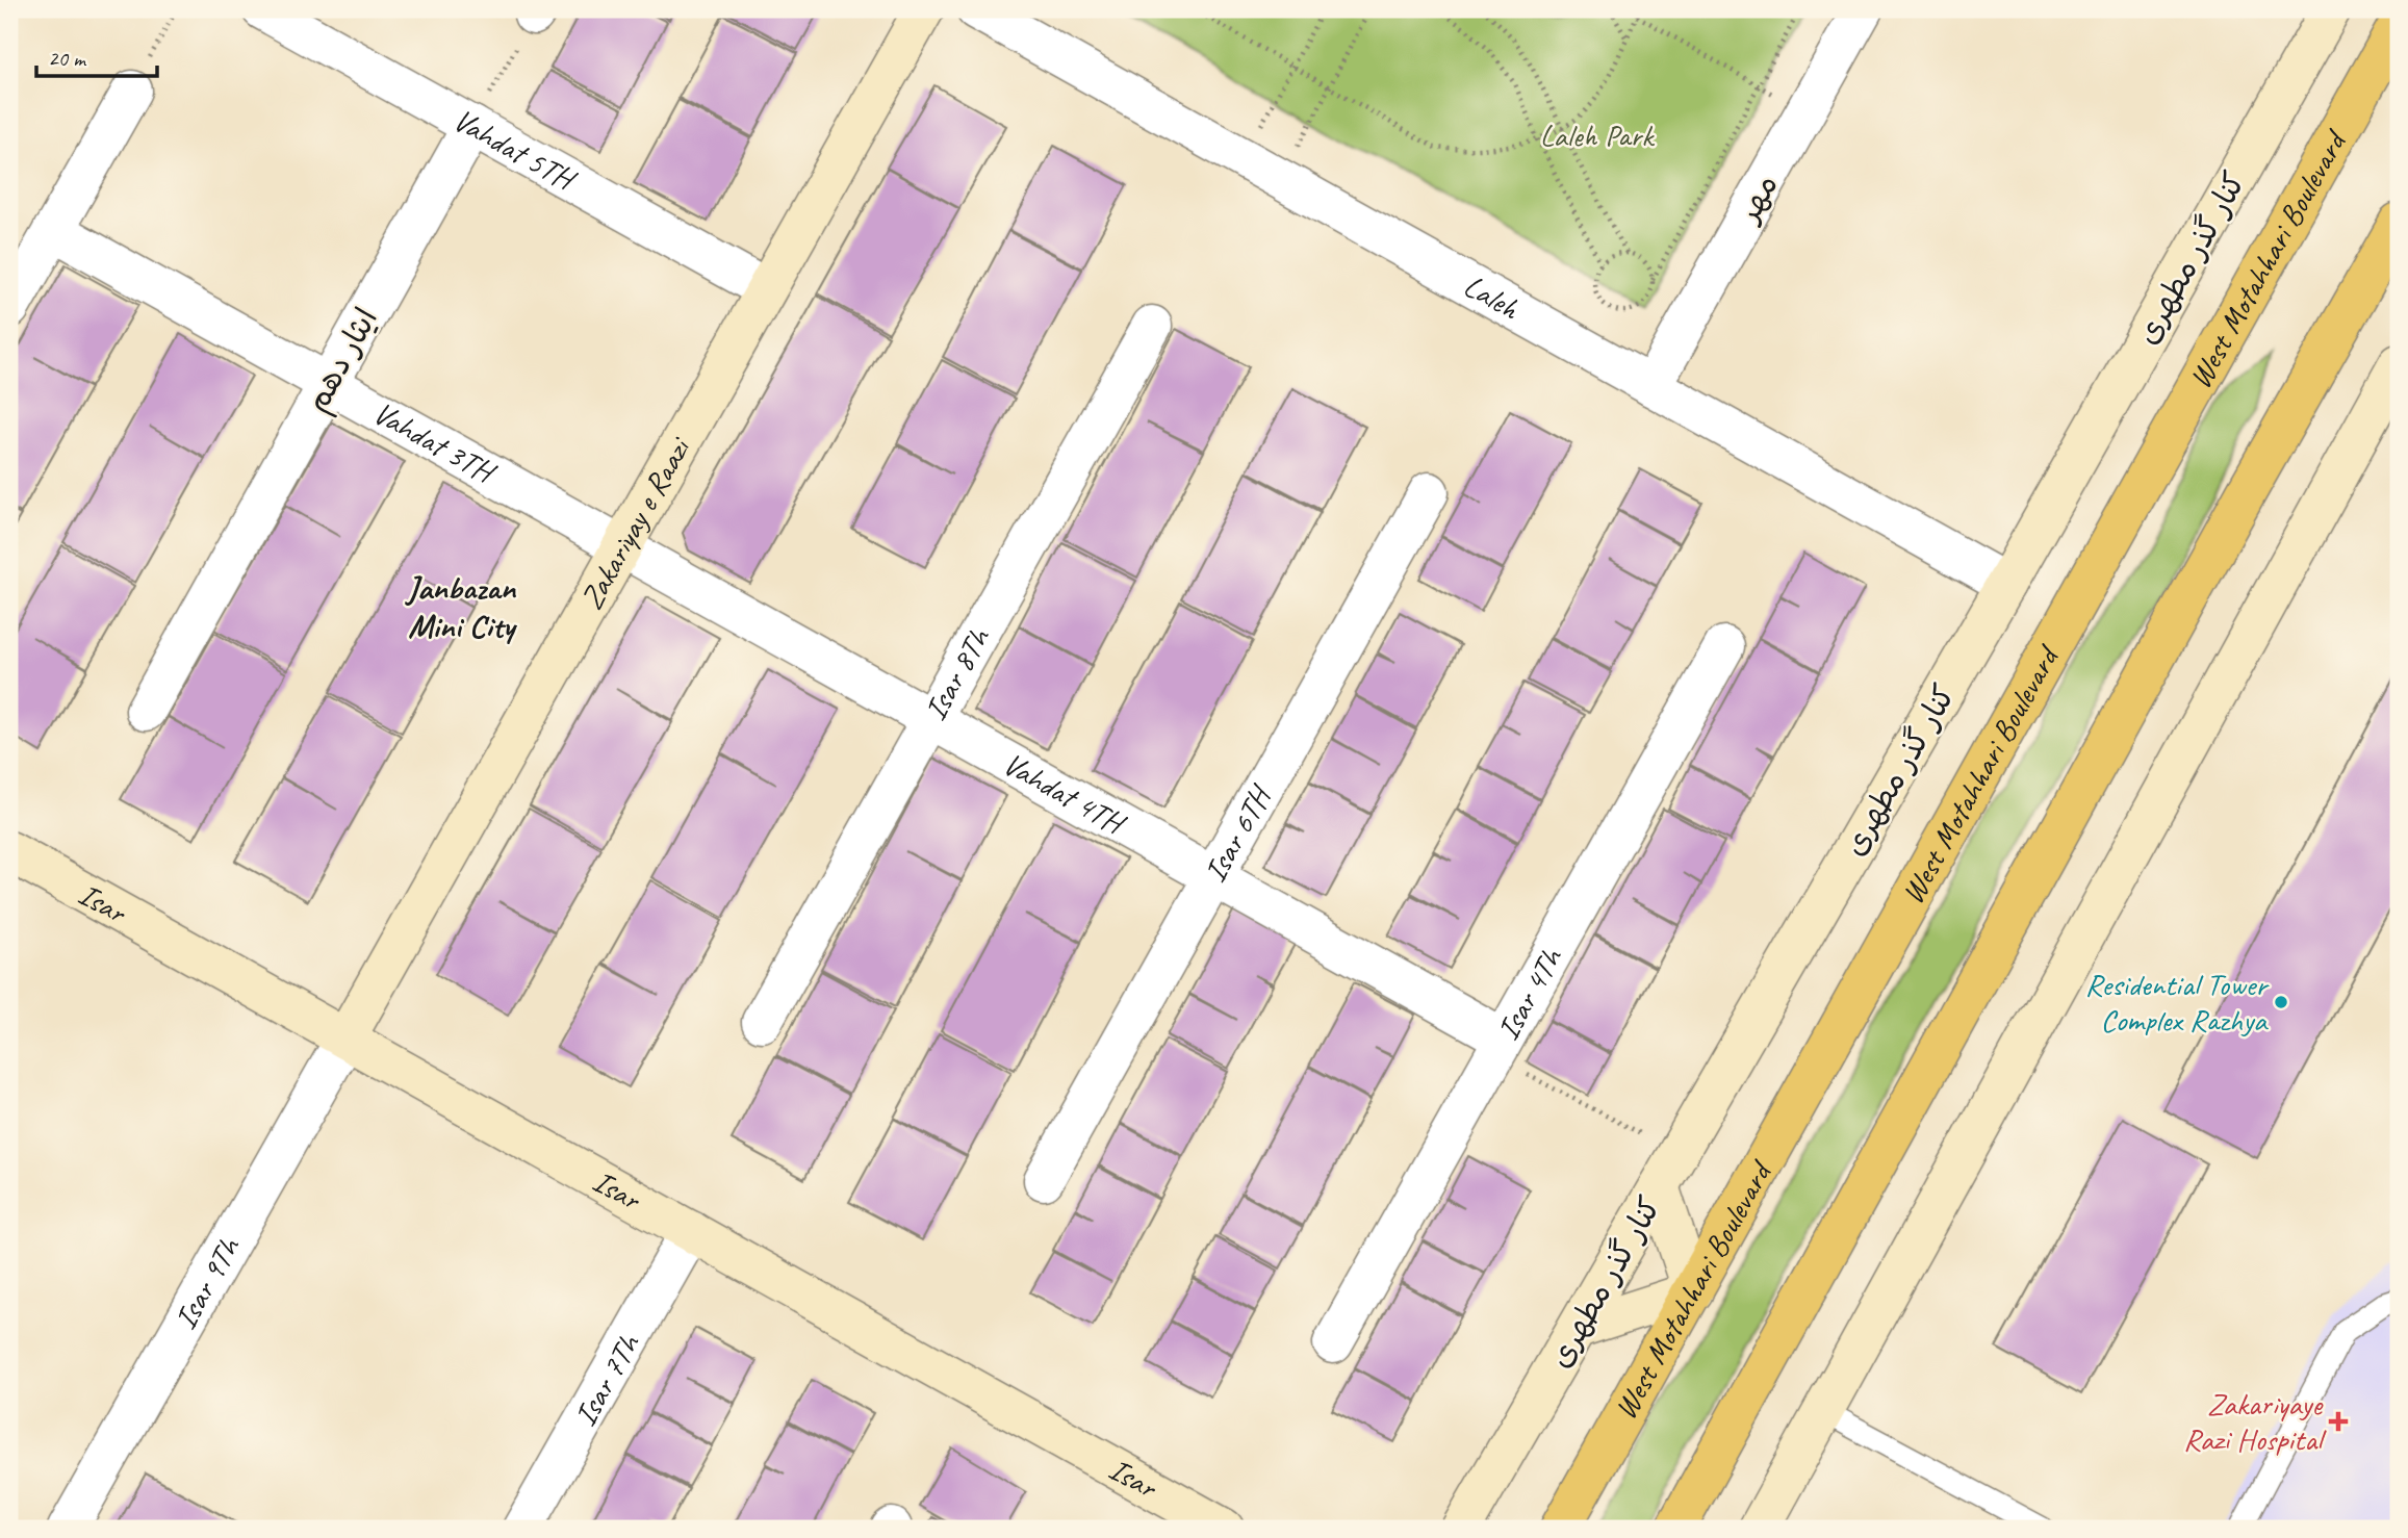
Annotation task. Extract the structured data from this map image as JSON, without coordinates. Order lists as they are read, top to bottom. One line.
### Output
{"streets":{"main road":["West Motahhari Boulevard"],"street":["Vahdat 5TH","مهر","کنار گذر مطهری","Laleh","ایثار دهم","Vahdat 3TH","Zakariyay e Raazi","Isar 8Th","Vahdat 4TH","Isar 6TH","Isar","Isar 4Th","Isar 9Th","Isar 7Th"]},"crossings":[["Vahdat 5TH","ایثار دهم"],["Vahdat 5TH","Zakariyay e Raazi"],["مهر","Laleh"],["کنار گذر مطهری","Laleh"],["ایثار دهم","Vahdat 3TH"],["Vahdat 3TH","Zakariyay e Raazi"],["Vahdat 3TH","Vahdat 4TH"],["Zakariyay e Raazi","Vahdat 4TH"],["Zakariyay e Raazi","Isar"],["Zakariyay e Raazi","Isar 9Th"],["Isar 8Th","Vahdat 4TH"],["Vahdat 4TH","Isar 6TH"],["Vahdat 4TH","Isar 4Th"],["Isar","Isar 9Th"],["Isar","Isar 7Th"]],"districts":["Janbazan Mini City"],"parks":["Laleh Park"],"places":{"other":["Residential Tower Complex Razhya"],"health":["Zakariyaye Razi Hospital"]},"scale_bar":"20 m"}
